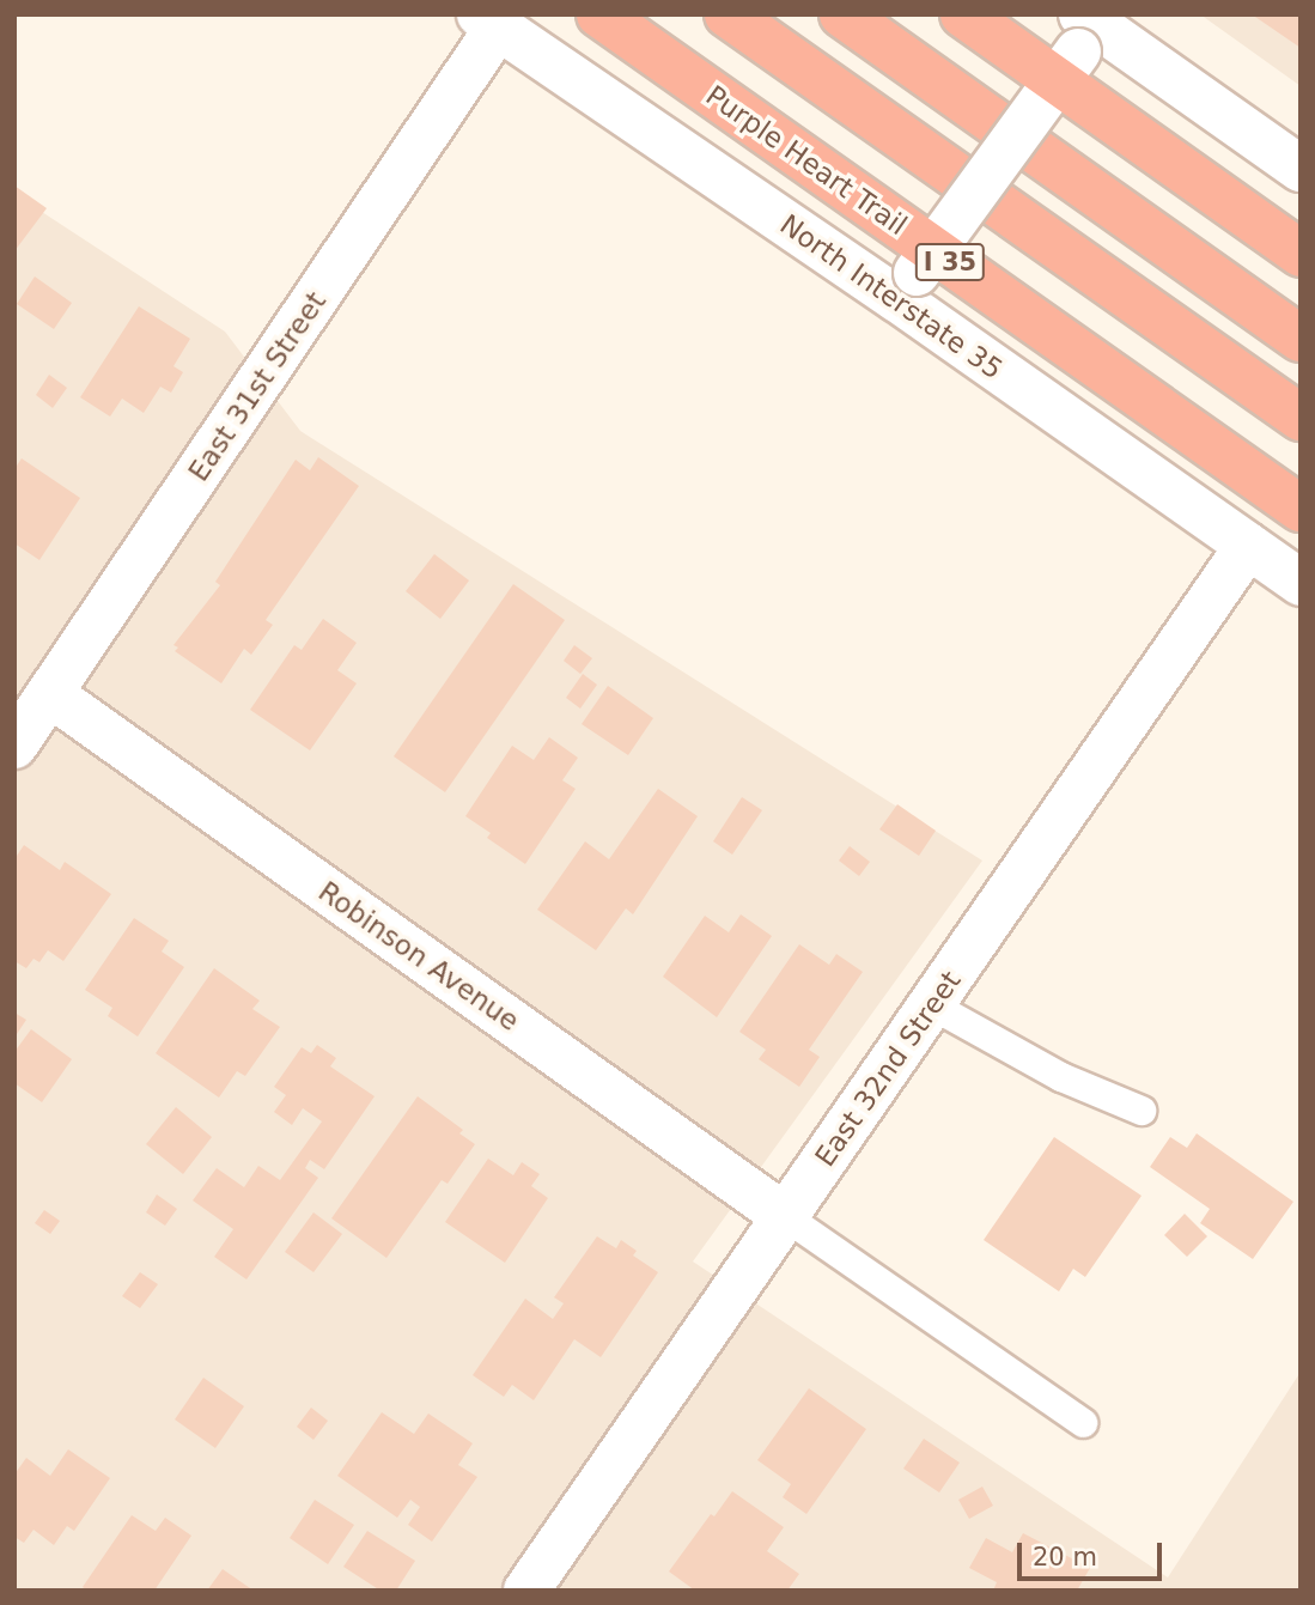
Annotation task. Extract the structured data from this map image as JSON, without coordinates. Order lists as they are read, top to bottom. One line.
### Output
{"streets":{"highway":["Purple Heart Trail","I 35"],"street":["North Interstate 35","East 31st Street","Robinson Avenue","East 32nd Street"]},"crossings":[["North Interstate 35","East 31st Street"],["North Interstate 35","East 32nd Street"],["East 31st Street","Robinson Avenue"],["Robinson Avenue","East 32nd Street"]],"scale_bar":"20 m"}
